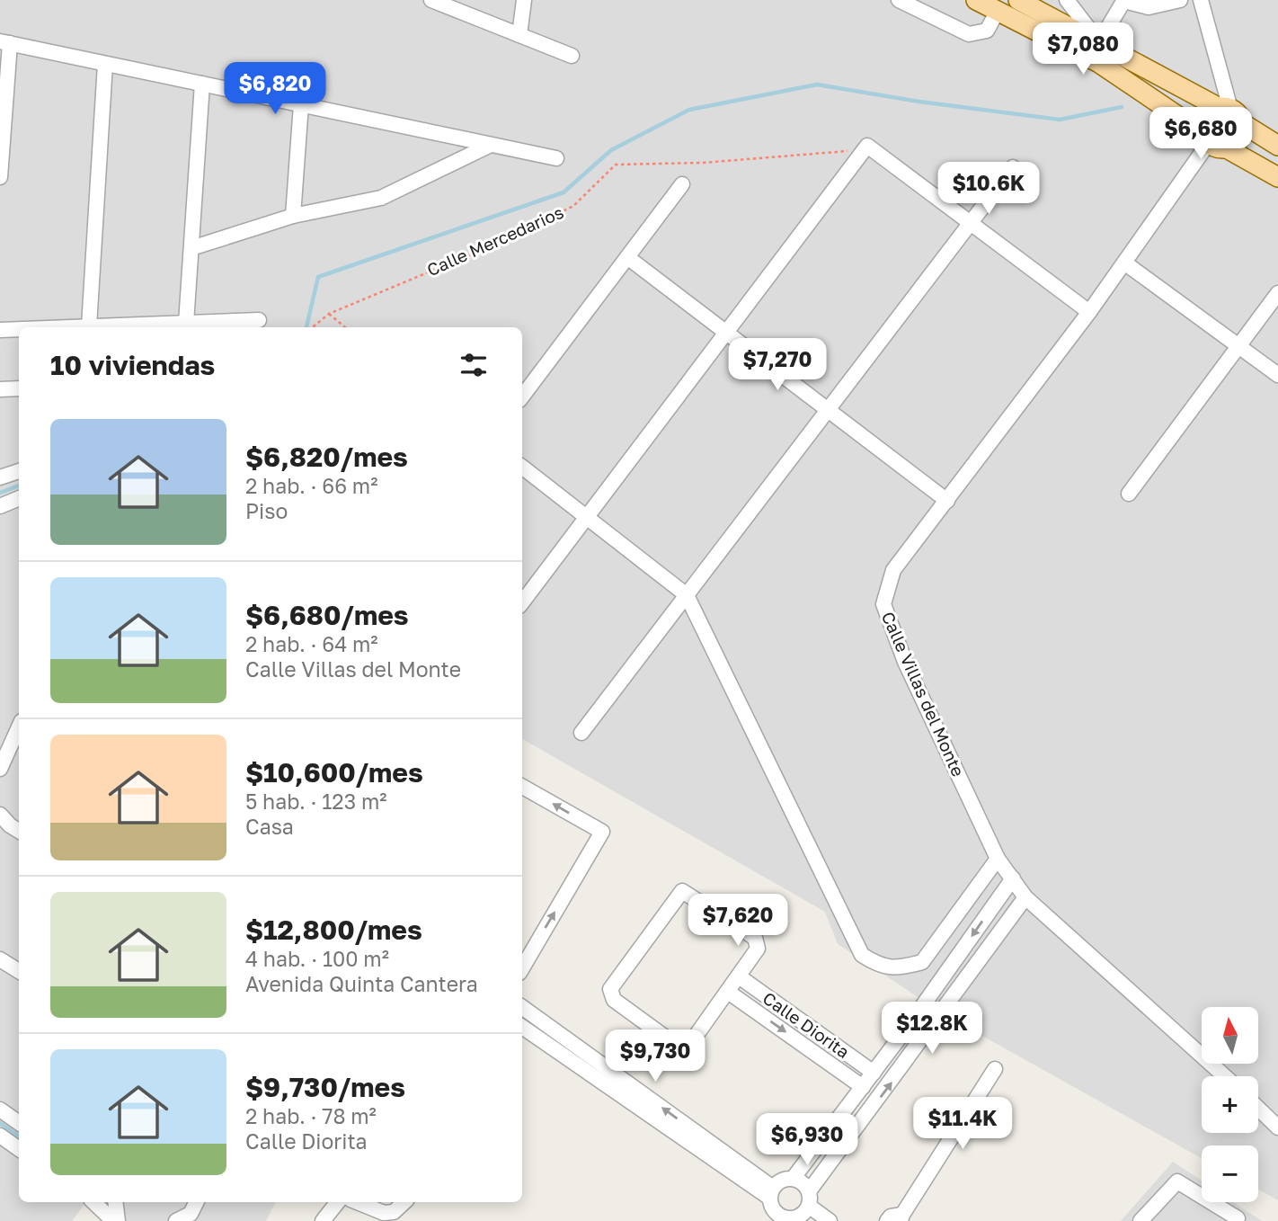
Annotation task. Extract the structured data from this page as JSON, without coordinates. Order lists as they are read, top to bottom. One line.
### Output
{"streets":{"street":["Calle Villas del Monte","Calle Diorita"],"path":["Calle Mercedarios"]},"north":"top","page":{"price":["$7,080","$6,820","$6,680","$10.6K","$7,270","$7,620","$12.8K","$9,730","$11.4K","$6,930"],"heading":"10 viviendas","list":[{"name":"$6,820/mes","note":"2 hab. · 66 m² · Piso"},{"name":"$6,680/mes","note":"2 hab. · 64 m² · Calle Villas del Monte"},{"name":"$10,600/mes","note":"5 hab. · 123 m² · Casa"},{"name":"$12,800/mes","note":"4 hab. · 100 m² · Avenida Quinta Cantera"},{"name":"$9,730/mes","note":"2 hab. · 78 m² · Calle Diorita"}],"map_buttons":["+","−"]}}
